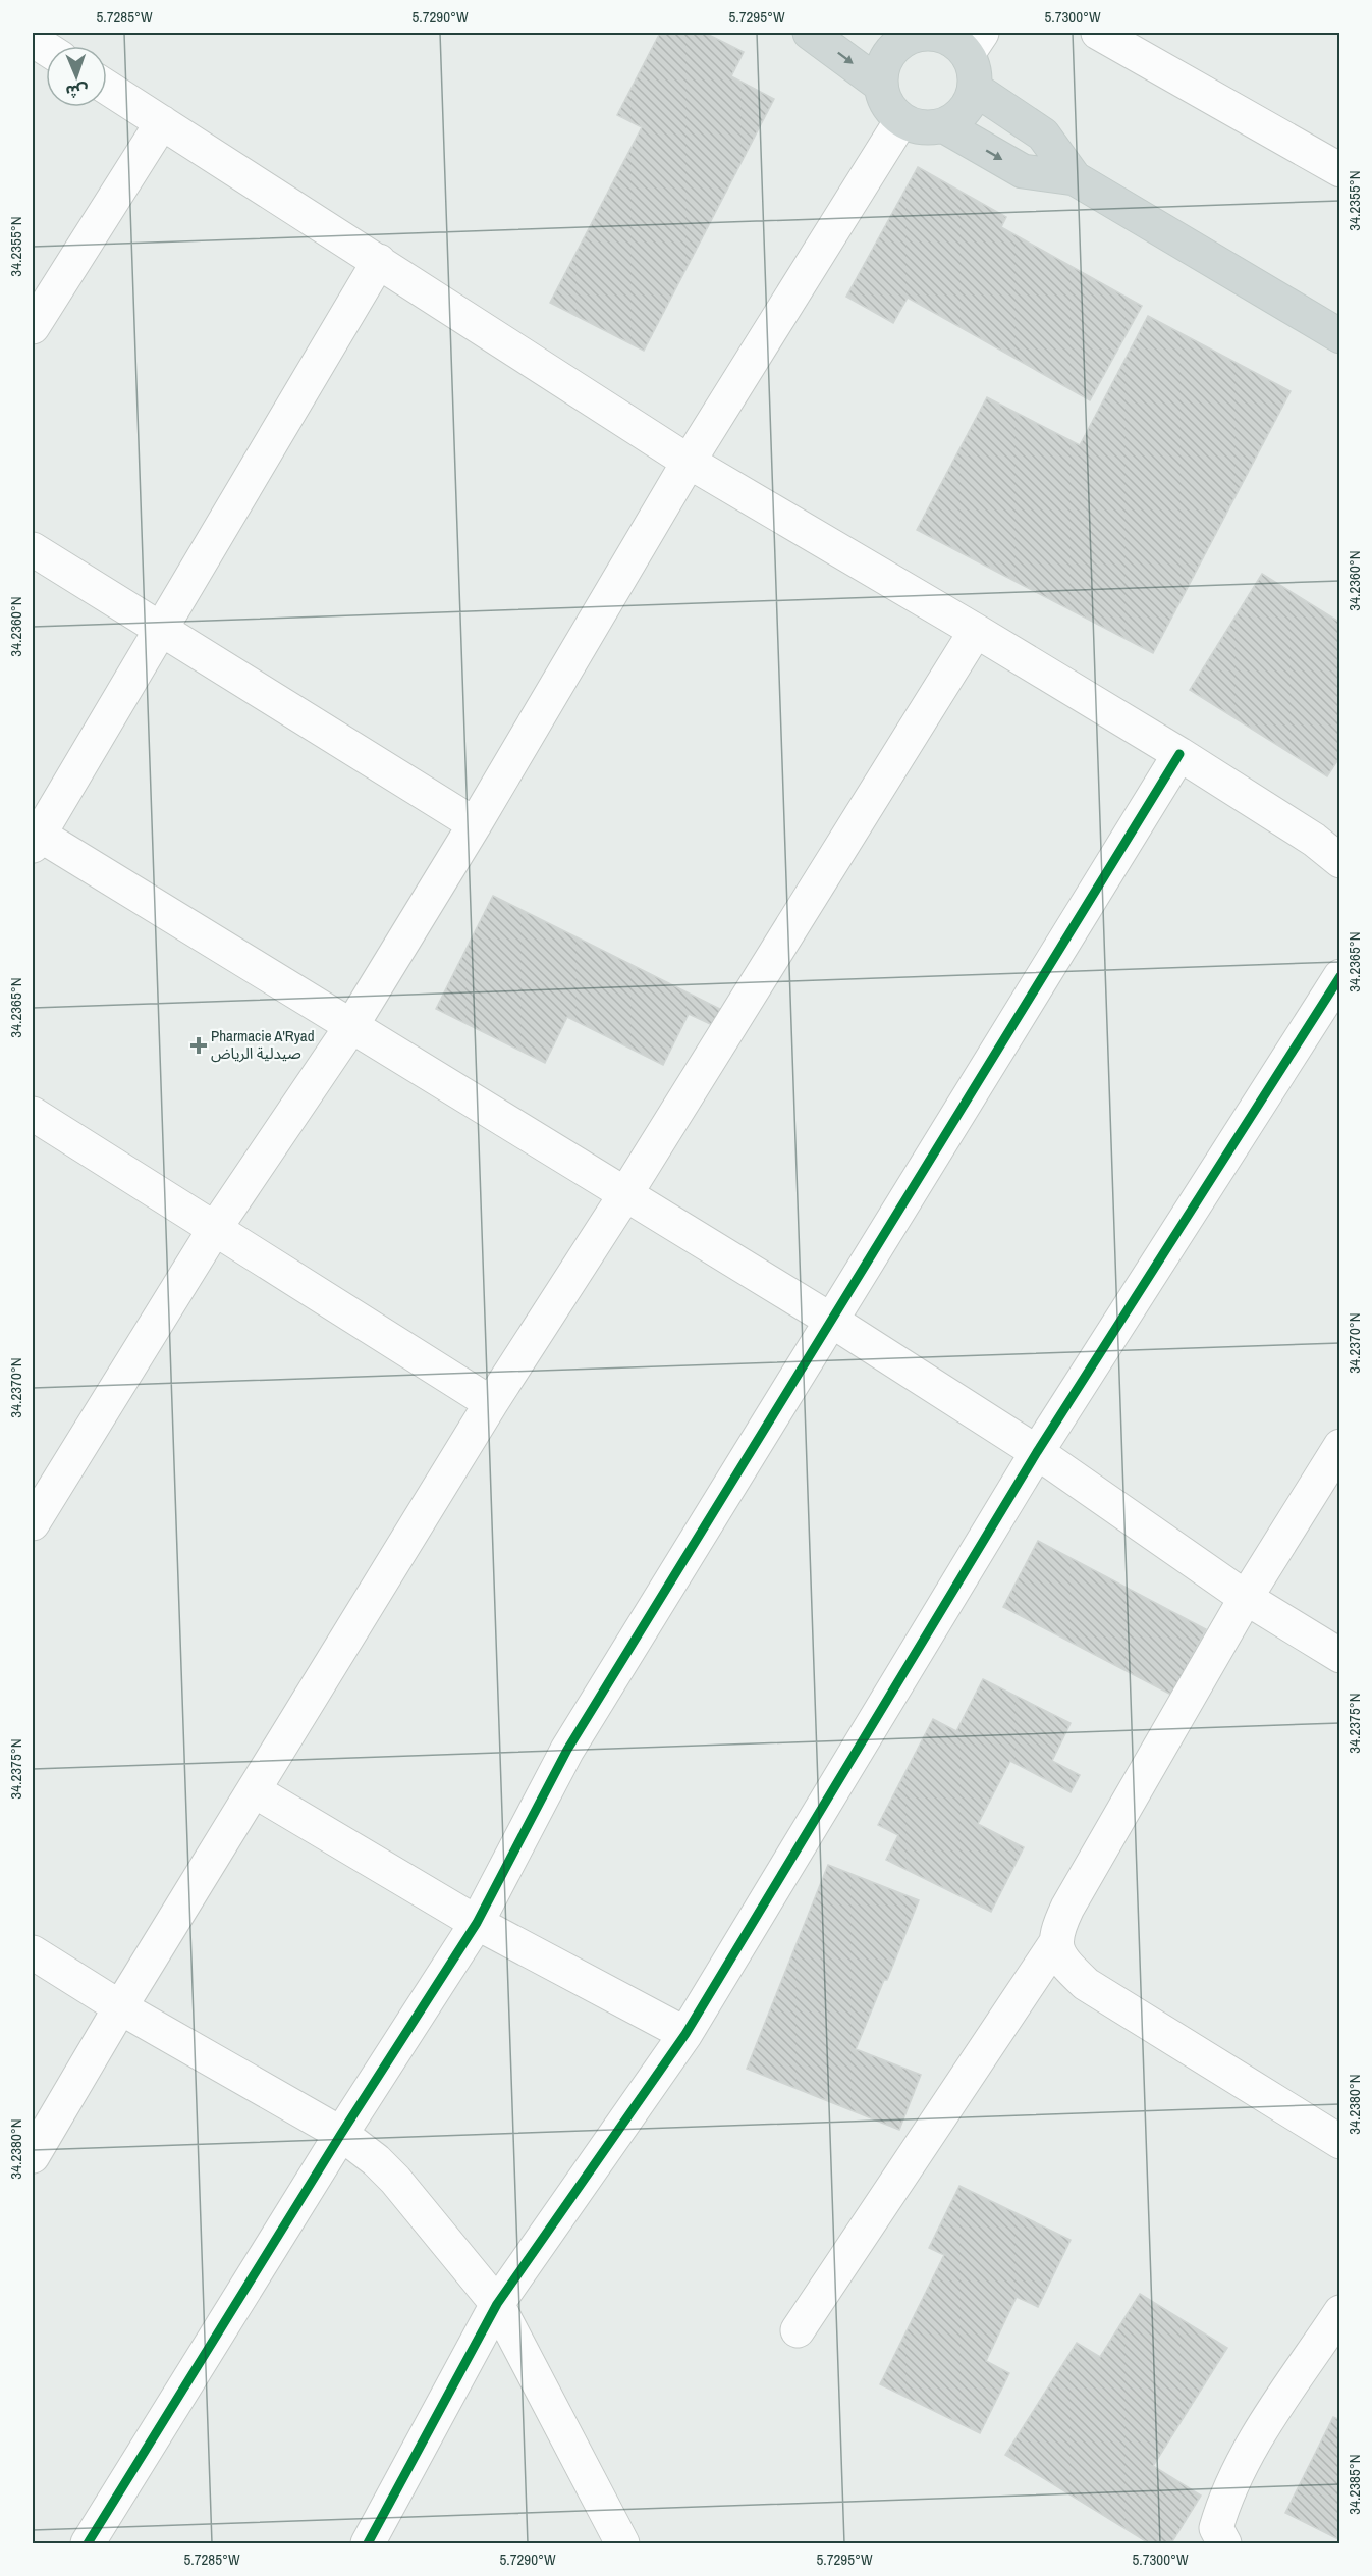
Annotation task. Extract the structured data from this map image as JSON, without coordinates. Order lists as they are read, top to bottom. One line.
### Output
{"places":{"health":["Pharmacie A'Ryad صيدلية الرياض"]},"north":"bottom","coordinates":["5.7285°W","5.7290°W","5.7295°W","5.7300°W","34.2355°N","34.2360°N","34.2365°N","34.2370°N","34.2375°N","34.2380°N","34.2385°N"]}
